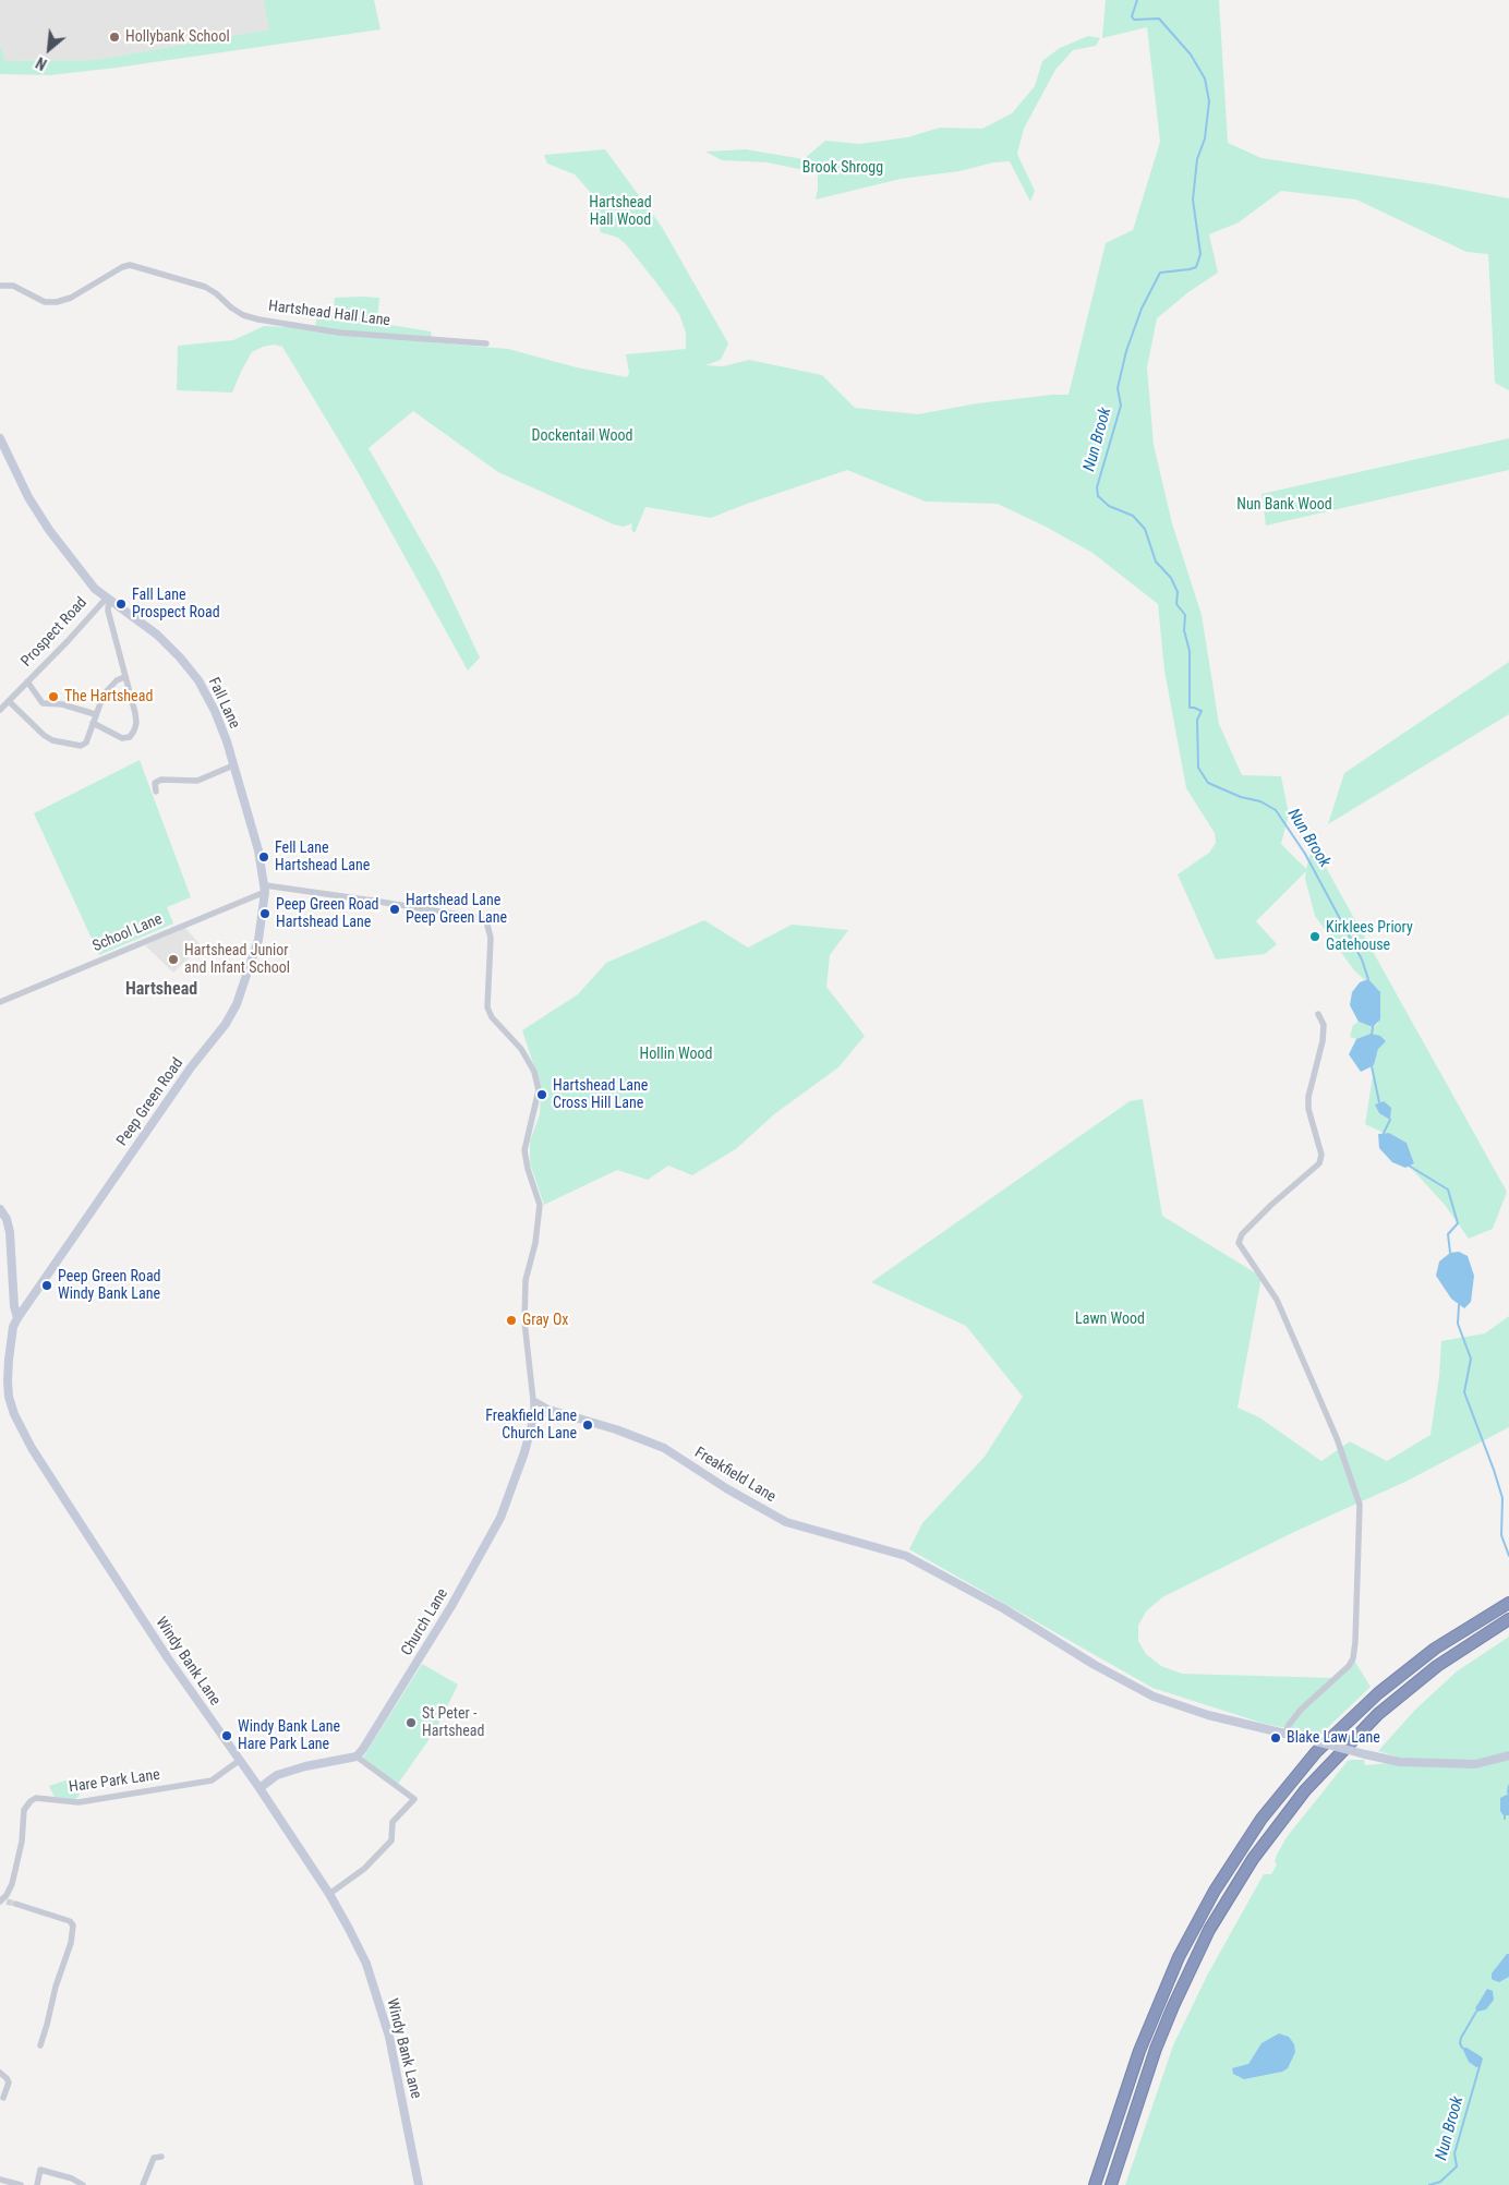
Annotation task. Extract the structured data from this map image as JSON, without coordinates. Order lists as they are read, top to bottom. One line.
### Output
{"streets":{"main road":["Fall Lane","Peep Green Road","Freakfield Lane","Church Lane","Windy Bank Lane"],"street":["Hartshead Hall Lane","Prospect Road","School Lane","Hare Park Lane"]},"crossings":[["Prospect Road","Fall Lane"],["Fall Lane","School Lane"],["Fall Lane","Peep Green Road"],["School Lane","Peep Green Road"],["Peep Green Road","Windy Bank Lane"],["Windy Bank Lane","Hare Park Lane"]],"districts":["Hartshead"],"water":["Nun Brook"],"parks":["Brook Shrogg","Hartshead Hall Wood","Dockentail Wood","Nun Bank Wood","Hollin Wood","Lawn Wood"],"places":["Hollybank School","Fall Lane Prospect Road","The Hartshead","Fell Lane Hartshead Lane","Hartshead Lane Peep Green Lane","Peep Green Road Hartshead Lane","Kirklees Priory Gatehouse","Hartshead Junior and Infant School","Hartshead Lane Cross Hill Lane","Peep Green Road Windy Bank Lane","Gray Ox","Freakfield Lane Church Lane","St Peter - Hartshead","Windy Bank Lane Hare Park Lane","Blake Law Lane"],"north":"bottom left"}
